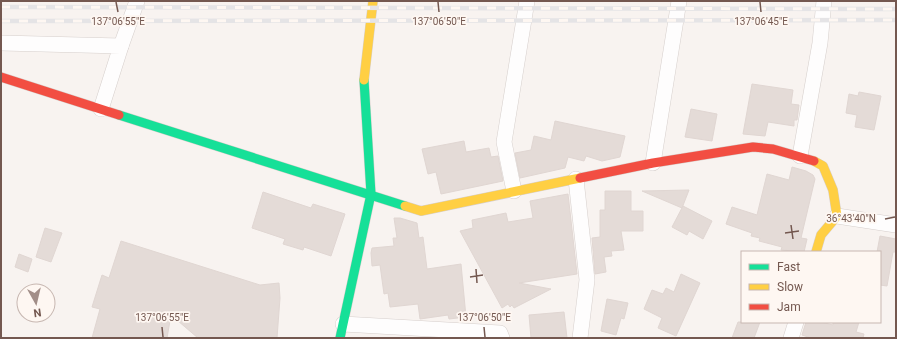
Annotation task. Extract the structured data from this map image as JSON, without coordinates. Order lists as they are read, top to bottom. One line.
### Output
{"legend":["Fast","Slow","Jam"],"north":"bottom","coordinates":["137°06'55\"E","137°06'50\"E","137°06'45\"E","36°43'40\"N"]}
